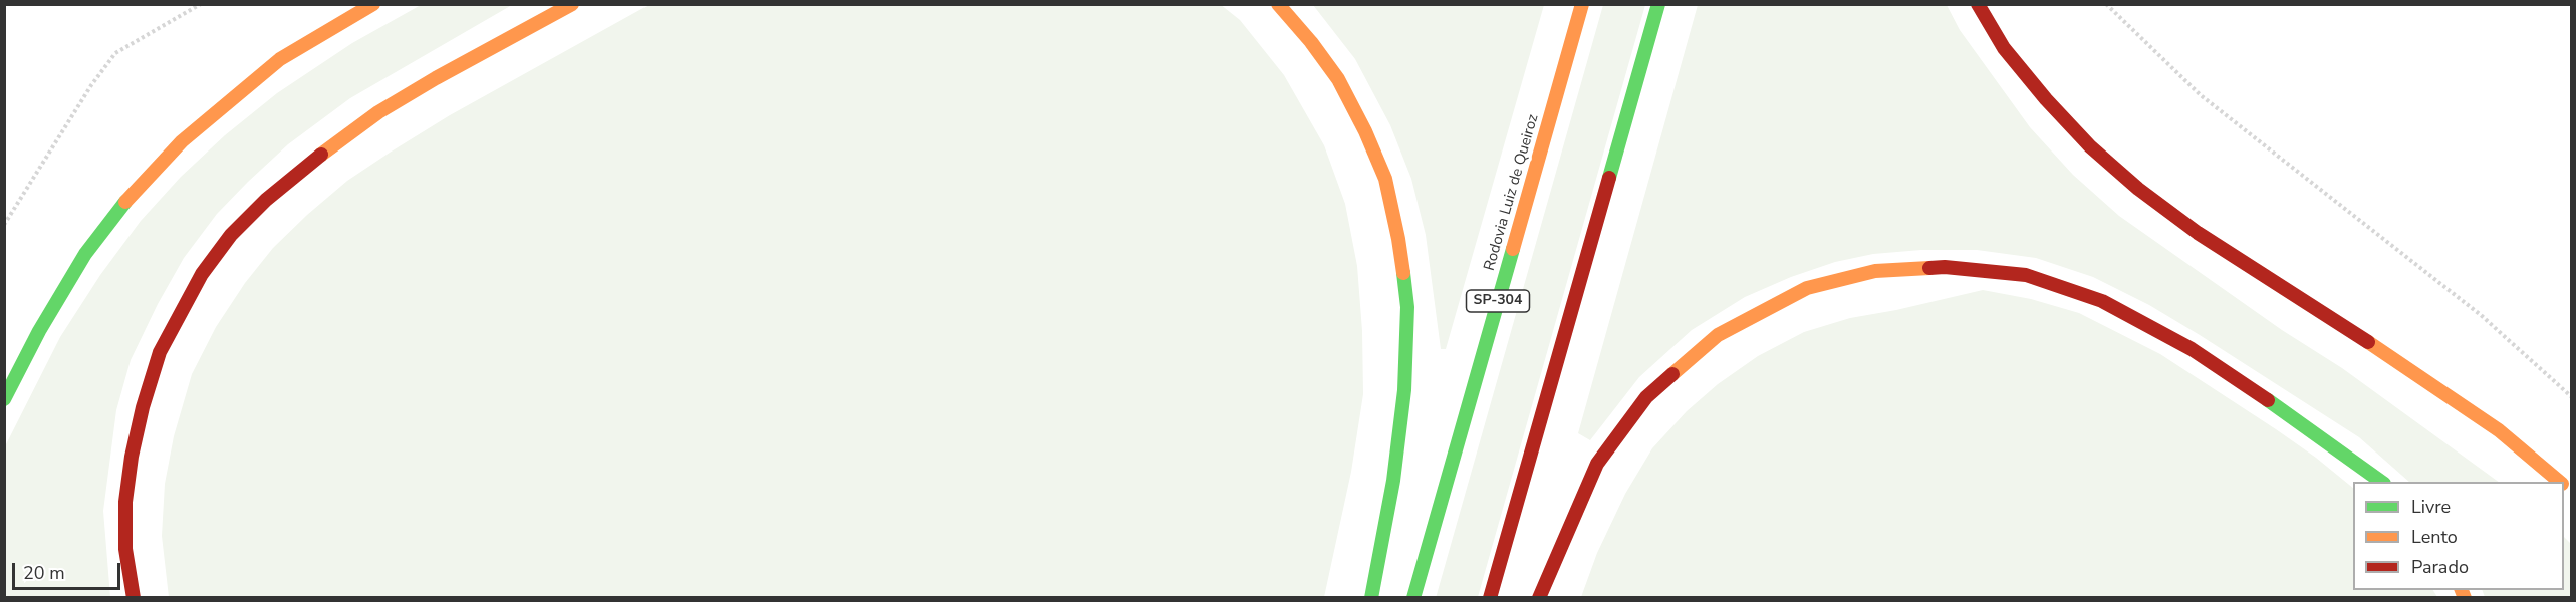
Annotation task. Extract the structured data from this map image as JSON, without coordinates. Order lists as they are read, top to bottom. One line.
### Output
{"streets":{"highway":["Rodovia Luiz de Queiroz","SP-304"]},"legend":["Livre","Lento","Parado"],"scale_bar":"20 m"}
